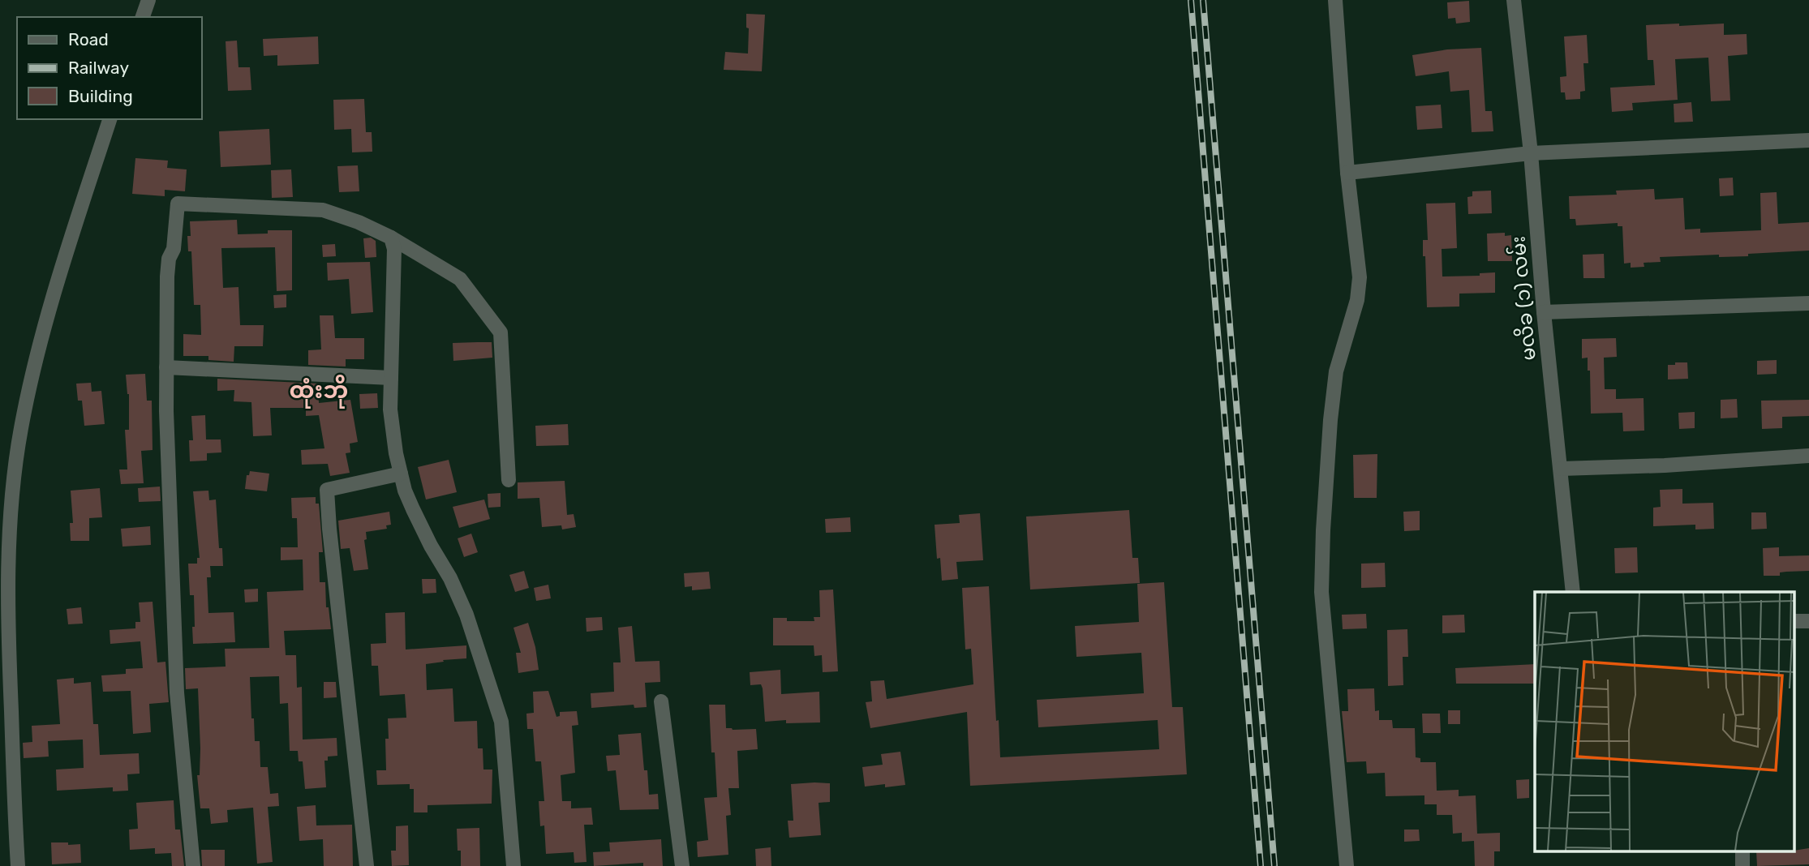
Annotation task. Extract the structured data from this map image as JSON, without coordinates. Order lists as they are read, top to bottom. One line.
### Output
{"streets":{"street":["မလိခ (၁) လမ်း"]},"districts":["ထုံးဘို"],"legend":["Road","Railway","Building"]}
